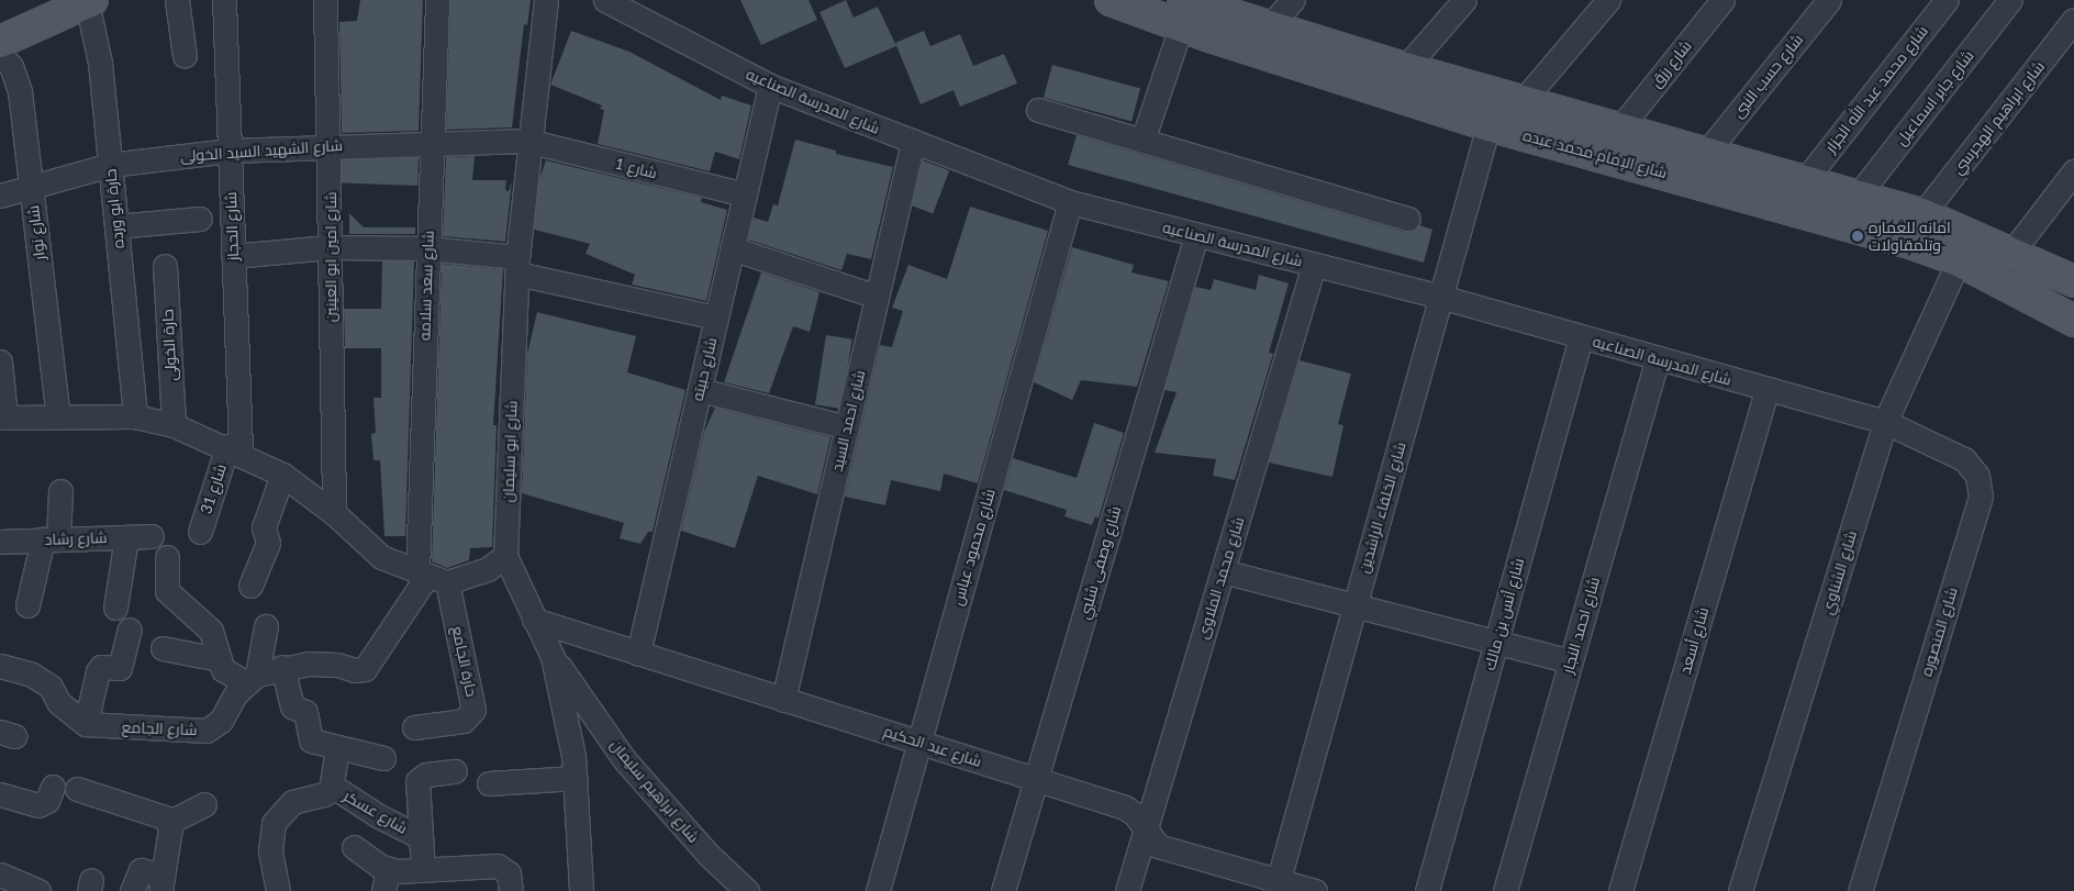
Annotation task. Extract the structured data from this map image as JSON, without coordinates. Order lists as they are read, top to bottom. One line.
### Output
{"streets":{"main road":["شارع الإمام محمد عبده"],"street":["شارع رزق","شارع حسب النبى","شارع محمد عبد الله الجزار","شارع جابر اسماعيل","شارع المدرسة الصناعيه","شارع ابراهيم الهجرسي","شارع الشهيد السيد الخولى","شارع 1","حارة ابو ورده","شارع الحجاز","شارع نوار","شارع امين ابو العينين","شارع سعد سلامه","حارة الخولى","شارع حبيته","شارع احمد السيد","شارع ابو سليمان","شارع 31","شارع الخلفاء الراشدين","شارع رشاد","شارع محمود عباس","شارع وصفى شلبي","شارع الشناوي","شارع محمد الملاوى","شارع أنس بن مالك","شارع احمد النجار","شارع المنصوره","شارع أسعد","حارة الجامع","شارع الجامع","شارع عبد الحكيم","شارع ابراهيم سليمان","شارع عسكر"]},"crossings":[["شارع رزق","شارع الإمام محمد عبده"],["شارع حسب النبى","شارع الإمام محمد عبده"],["شارع محمد عبد الله الجزار","شارع الإمام محمد عبده"],["شارع جابر اسماعيل","شارع الإمام محمد عبده"],["شارع المدرسة الصناعيه","شارع حبيته"],["شارع المدرسة الصناعيه","شارع احمد السيد"],["شارع المدرسة الصناعيه","شارع الخلفاء الراشدين"],["شارع المدرسة الصناعيه","شارع محمود عباس"],["شارع المدرسة الصناعيه","شارع وصفى شلبي"],["شارع المدرسة الصناعيه","شارع الشناوي"],["شارع المدرسة الصناعيه","شارع محمد الملاوى"],["شارع المدرسة الصناعيه","شارع أنس بن مالك"],["شارع المدرسة الصناعيه","شارع احمد النجار"],["شارع المدرسة الصناعيه","شارع المنصوره"],["شارع المدرسة الصناعيه","شارع أسعد"],["شارع ابراهيم الهجرسي","شارع الإمام محمد عبده"],["شارع الشهيد السيد الخولى","شارع 1"],["شارع الشهيد السيد الخولى","حارة ابو ورده"],["شارع الشهيد السيد الخولى","شارع الحجاز"],["شارع الشهيد السيد الخولى","شارع نوار"],["شارع الشهيد السيد الخولى","شارع امين ابو العينين"],["شارع الشهيد السيد الخولى","شارع سعد سلامه"],["شارع الشهيد السيد الخولى","شارع ابو سليمان"],["شارع الإمام محمد عبده","شارع الخلفاء الراشدين"],["شارع الإمام محمد عبده","شارع الشناوي"],["شارع 1","شارع حبيته"],["شارع 1","شارع ابو سليمان"],["شارع الحجاز","شارع 31"],["شارع سعد سلامه","حارة الجامع"],["شارع حبيته","شارع عبد الحكيم"],["شارع احمد السيد","شارع عبد الحكيم"],["شارع ابو سليمان","شارع عبد الحكيم"],["شارع ابو سليمان","شارع ابراهيم سليمان"],["شارع الخلفاء الراشدين","شارع عبد الحكيم"],["شارع محمود عباس","شارع عبد الحكيم"],["شارع وصفى شلبي","شارع عبد الحكيم"],["شارع الشناوي","شارع المنصوره"],["شارع محمد الملاوى","شارع عبد الحكيم"]],"places":["امانه للعماره وتلمقاولات"]}
